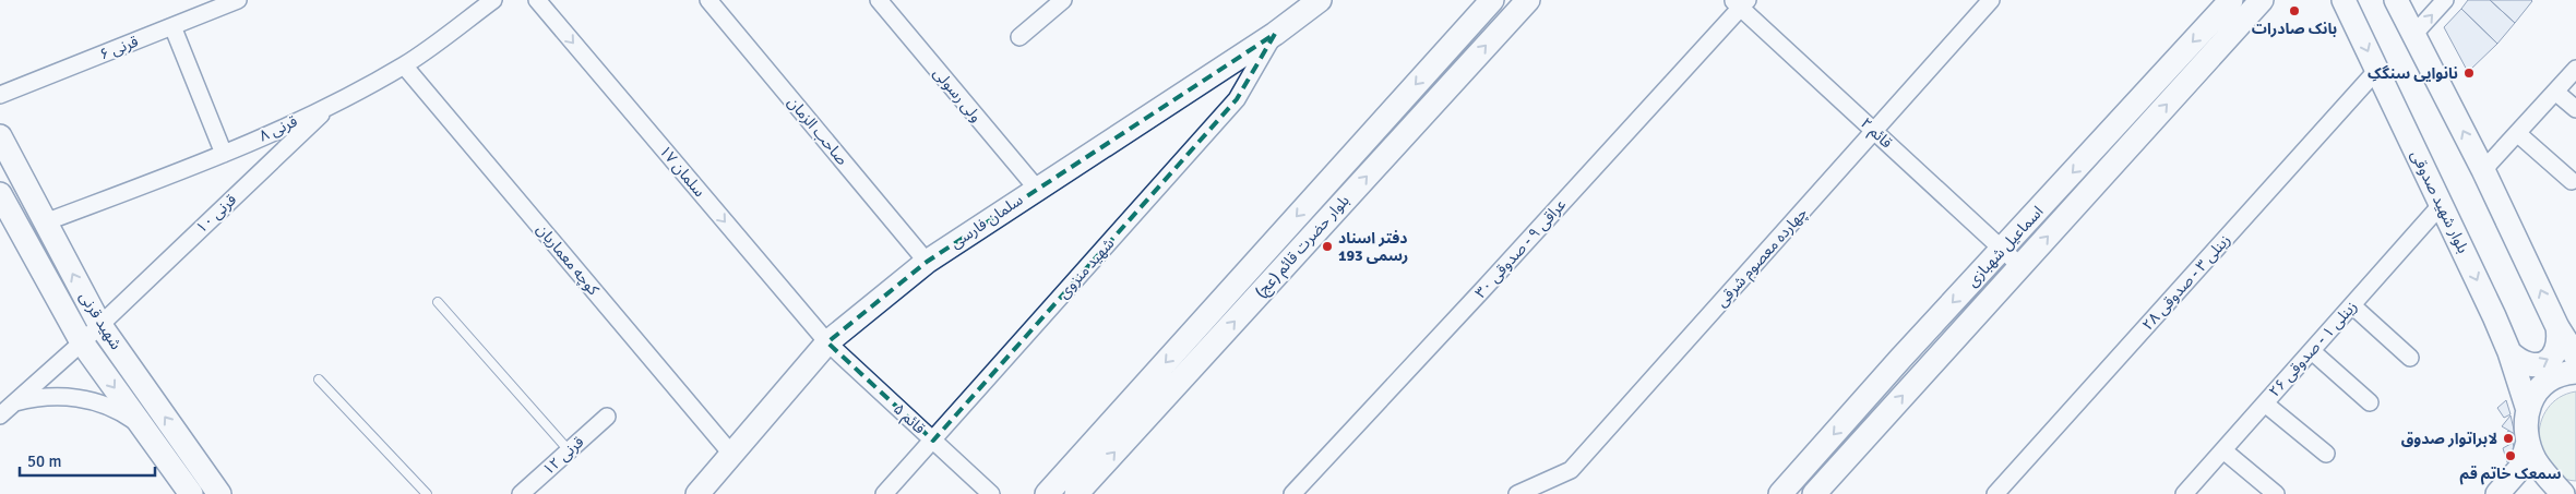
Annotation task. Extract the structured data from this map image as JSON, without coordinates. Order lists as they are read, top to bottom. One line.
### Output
{"streets":{"main road":["بلوار شهید صدوقی","سلمان فارسی","بلوار حضرت قائم (عج)","اسماعیل شهبازی","شهید قرنی"],"street":["قرنی ۶","ولی رسولی","قرنی ۸","صاحب الزمان","قائم ۲","سلمان ۱۷","قرنی ۱۰","عراقی ۹ - صدوقی ۳۰","چهارده معصوم شرقی","کوچه معماریان","شهید منزوی","زینلی ۳ - صدوقی ۲۸","زینلی ۱ - صدوقی ۲۶","قائم ۵","قرنی ۱۲"]},"crossings":[["ولی رسولی","سلمان فارسی"],["قرنی ۸","قرنی ۱۰"],["قرنی ۸","کوچه معماریان"],["قرنی ۸","شهید قرنی"],["صاحب الزمان","سلمان فارسی"],["قائم ۲","اسماعیل شهبازی"],["قائم ۲","عراقی ۹ - صدوقی ۳۰"],["قائم ۲","چهارده معصوم شرقی"],["سلمان ۱۷","سلمان فارسی"],["سلمان ۱۷","قائم ۵"],["بلوار شهید صدوقی","زینلی ۳ - صدوقی ۲۸"],["بلوار شهید صدوقی","زینلی ۱ - صدوقی ۲۶"],["قرنی ۱۰","شهید قرنی"],["سلمان فارسی","کوچه معماریان"],["سلمان فارسی","شهید منزوی"],["سلمان فارسی","قائم ۵"],["شهید منزوی","قائم ۵"]],"one_way":["سلمان ۱۷"],"places":["بانک صادرات","نانوایی سنگکِ","دفتر اسناد رسمی 193","لابراتوار صدوق","سمعک خاتم قم"],"scale_bar":"50 m"}
